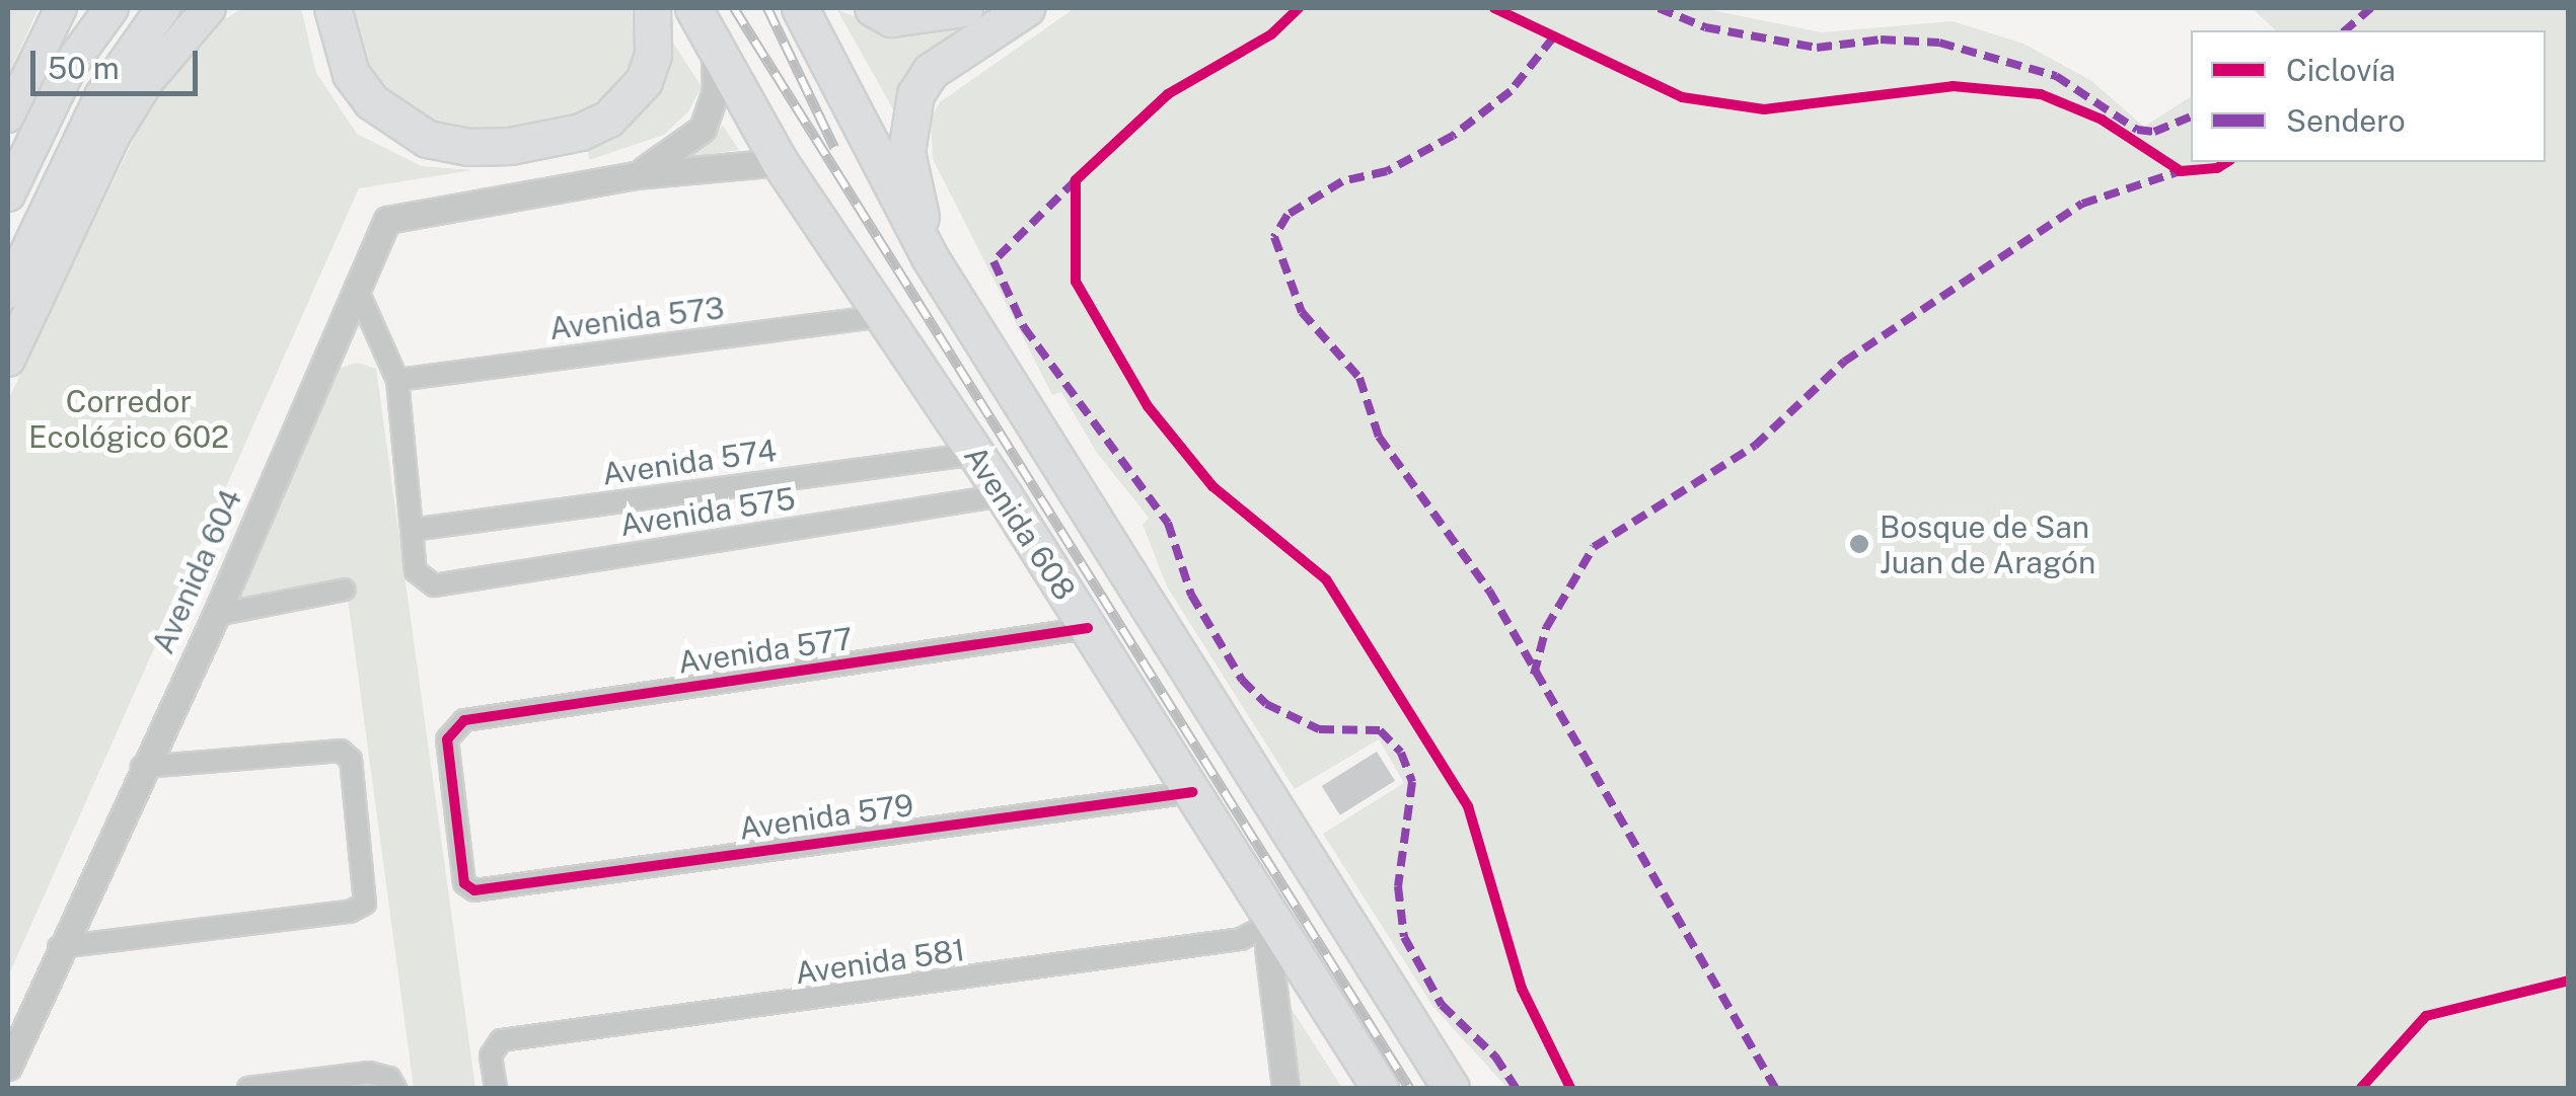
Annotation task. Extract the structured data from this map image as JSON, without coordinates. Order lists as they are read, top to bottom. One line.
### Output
{"streets":{"highway":["Avenida 608"],"street":["Avenida 573","Avenida 574","Avenida 575","Avenida 604","Avenida 577","Avenida 579","Avenida 581"]},"crossings":[["Avenida 573","Avenida 608"],["Avenida 574","Avenida 575"],["Avenida 574","Avenida 608"],["Avenida 575","Avenida 608"],["Avenida 608","Avenida 604"],["Avenida 608","Avenida 577"],["Avenida 608","Avenida 579"],["Avenida 608","Avenida 581"],["Avenida 577","Avenida 579"]],"parks":["Corredor Ecológico 602"],"places":["Bosque de San Juan de Aragón"],"legend":["Ciclovía","Sendero"],"scale_bar":"50 m"}
